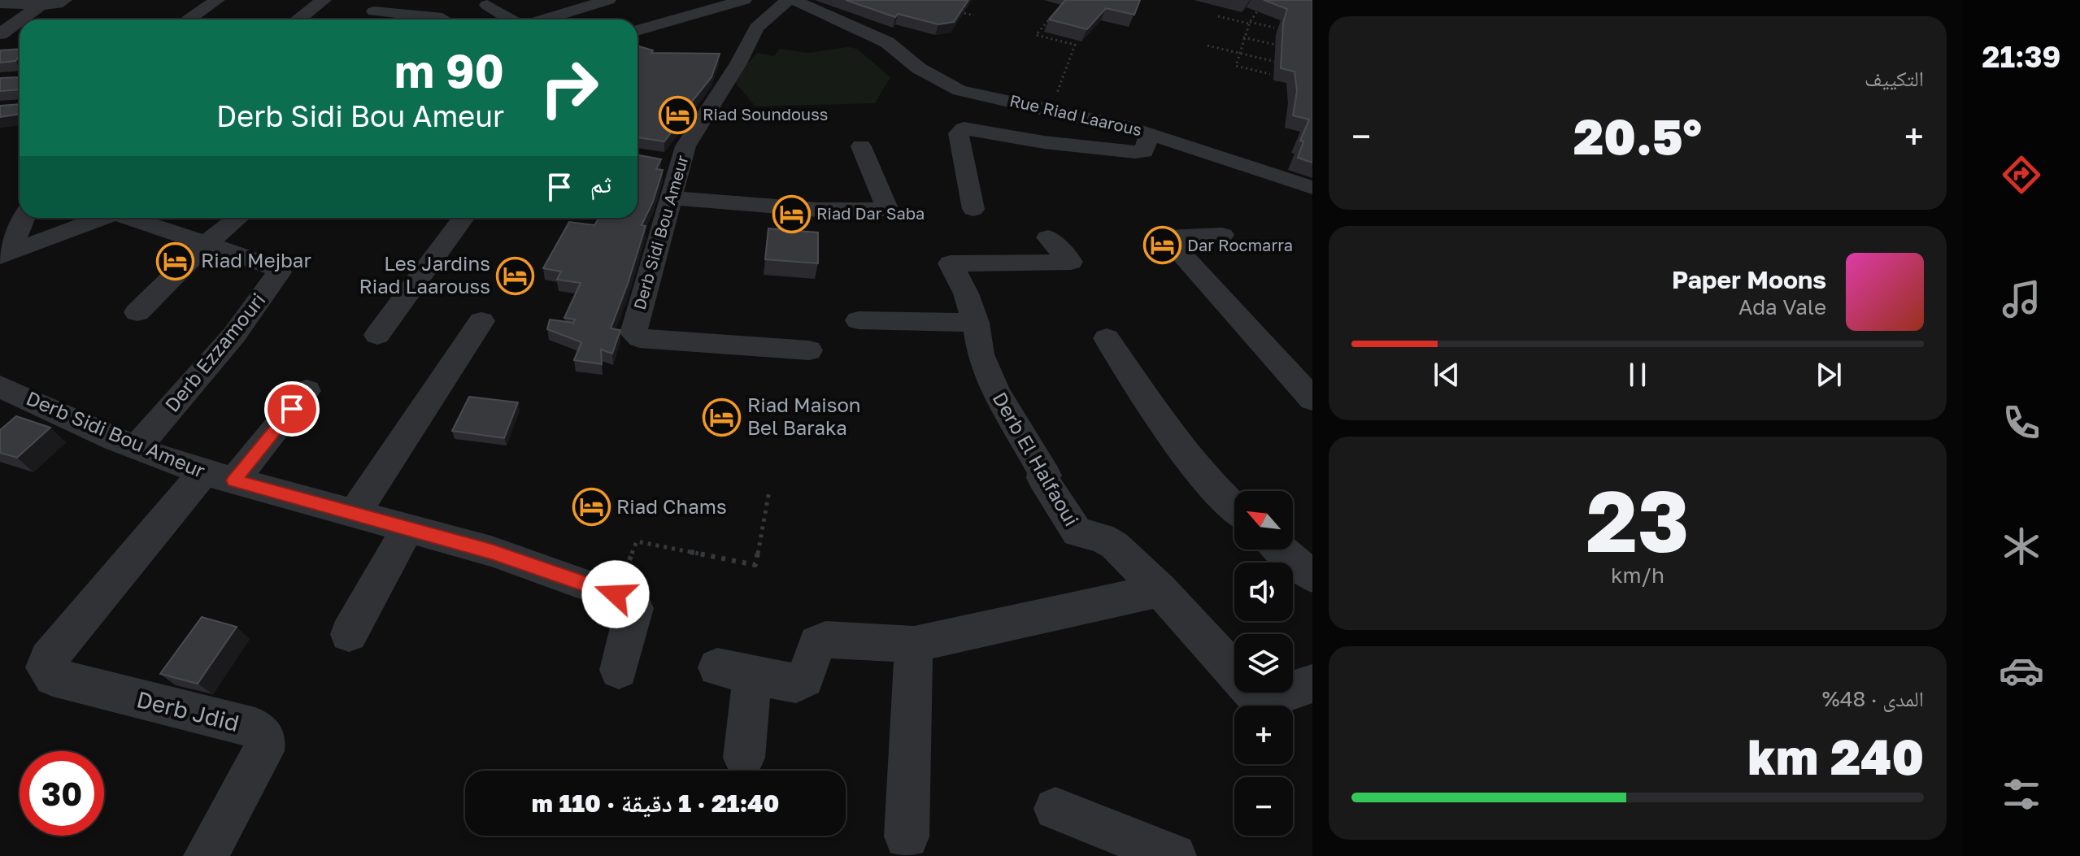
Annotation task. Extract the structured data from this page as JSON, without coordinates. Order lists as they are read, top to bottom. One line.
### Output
{"streets":{"street":["Rue Riad Laarous","Derb Sidi Bou Ameur","Derb Ezzamouri","Derb El Halfaoui","Derb Jdid"]},"crossings":[["Derb Sidi Bou Ameur","Derb Ezzamouri"],["Derb Sidi Bou Ameur","Derb Jdid"]],"places":{"hotel":["Riad Soundouss","Riad Dar Saba","Dar Rocmarra","Riad Mejbar","Les Jardins Riad Laarouss","Riad Maison Bel Baraka","Riad Chams"]},"north":"top left","page":{"tabs":"21:39","tile":["التكييف",["23","km/h"],["المدى · 48%","240 km"]],"turn":["90 m","Derb Sidi Bou Ameur"],"heat":["−","20.5°","+"],"then":"ثم","song":["Paper Moons","Ada Vale"],"map_buttons":["+","−"],"limit":"30","trip":"21:40 · 1 دقيقة · 110 m"}}
